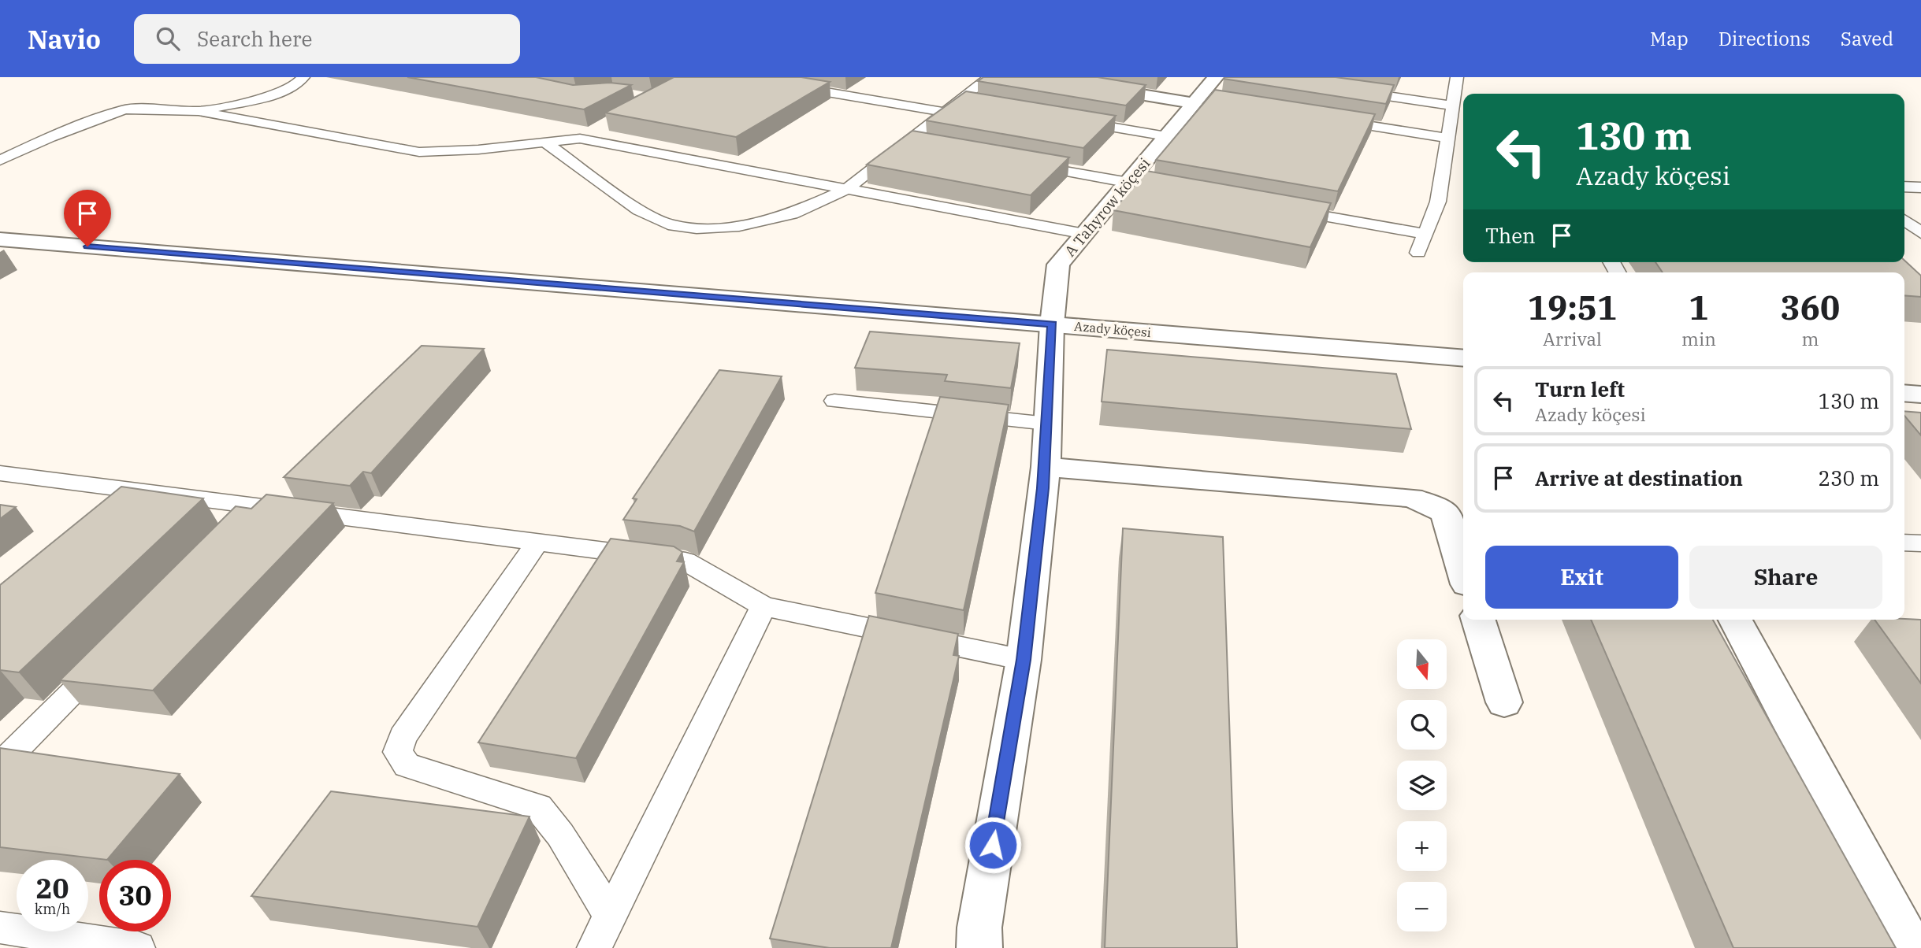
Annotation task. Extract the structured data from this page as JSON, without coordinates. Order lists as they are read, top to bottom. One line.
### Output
{"streets":{"street":["A Tahyrow köçesi","Azady köçesi"]},"crossings":[["A Tahyrow köçesi","Azady köçesi"]],"north":"bottom","page":{"header":"Navio","search":"Search here","nav":["Map","Directions","Saved"],"turn":["130 m","Azady köçesi"],"then":"Then","eta":["19:51","Arrival","1","min","360","m"],"list":[{"name":"Turn left","note":"Azady köçesi","value":"130 m"},{"name":"Arrive at destination","value":"230 m"}],"buttons":["Exit","Share"],"map_buttons":["+","−"],"speed":"20 km/h","limit":"30"}}
